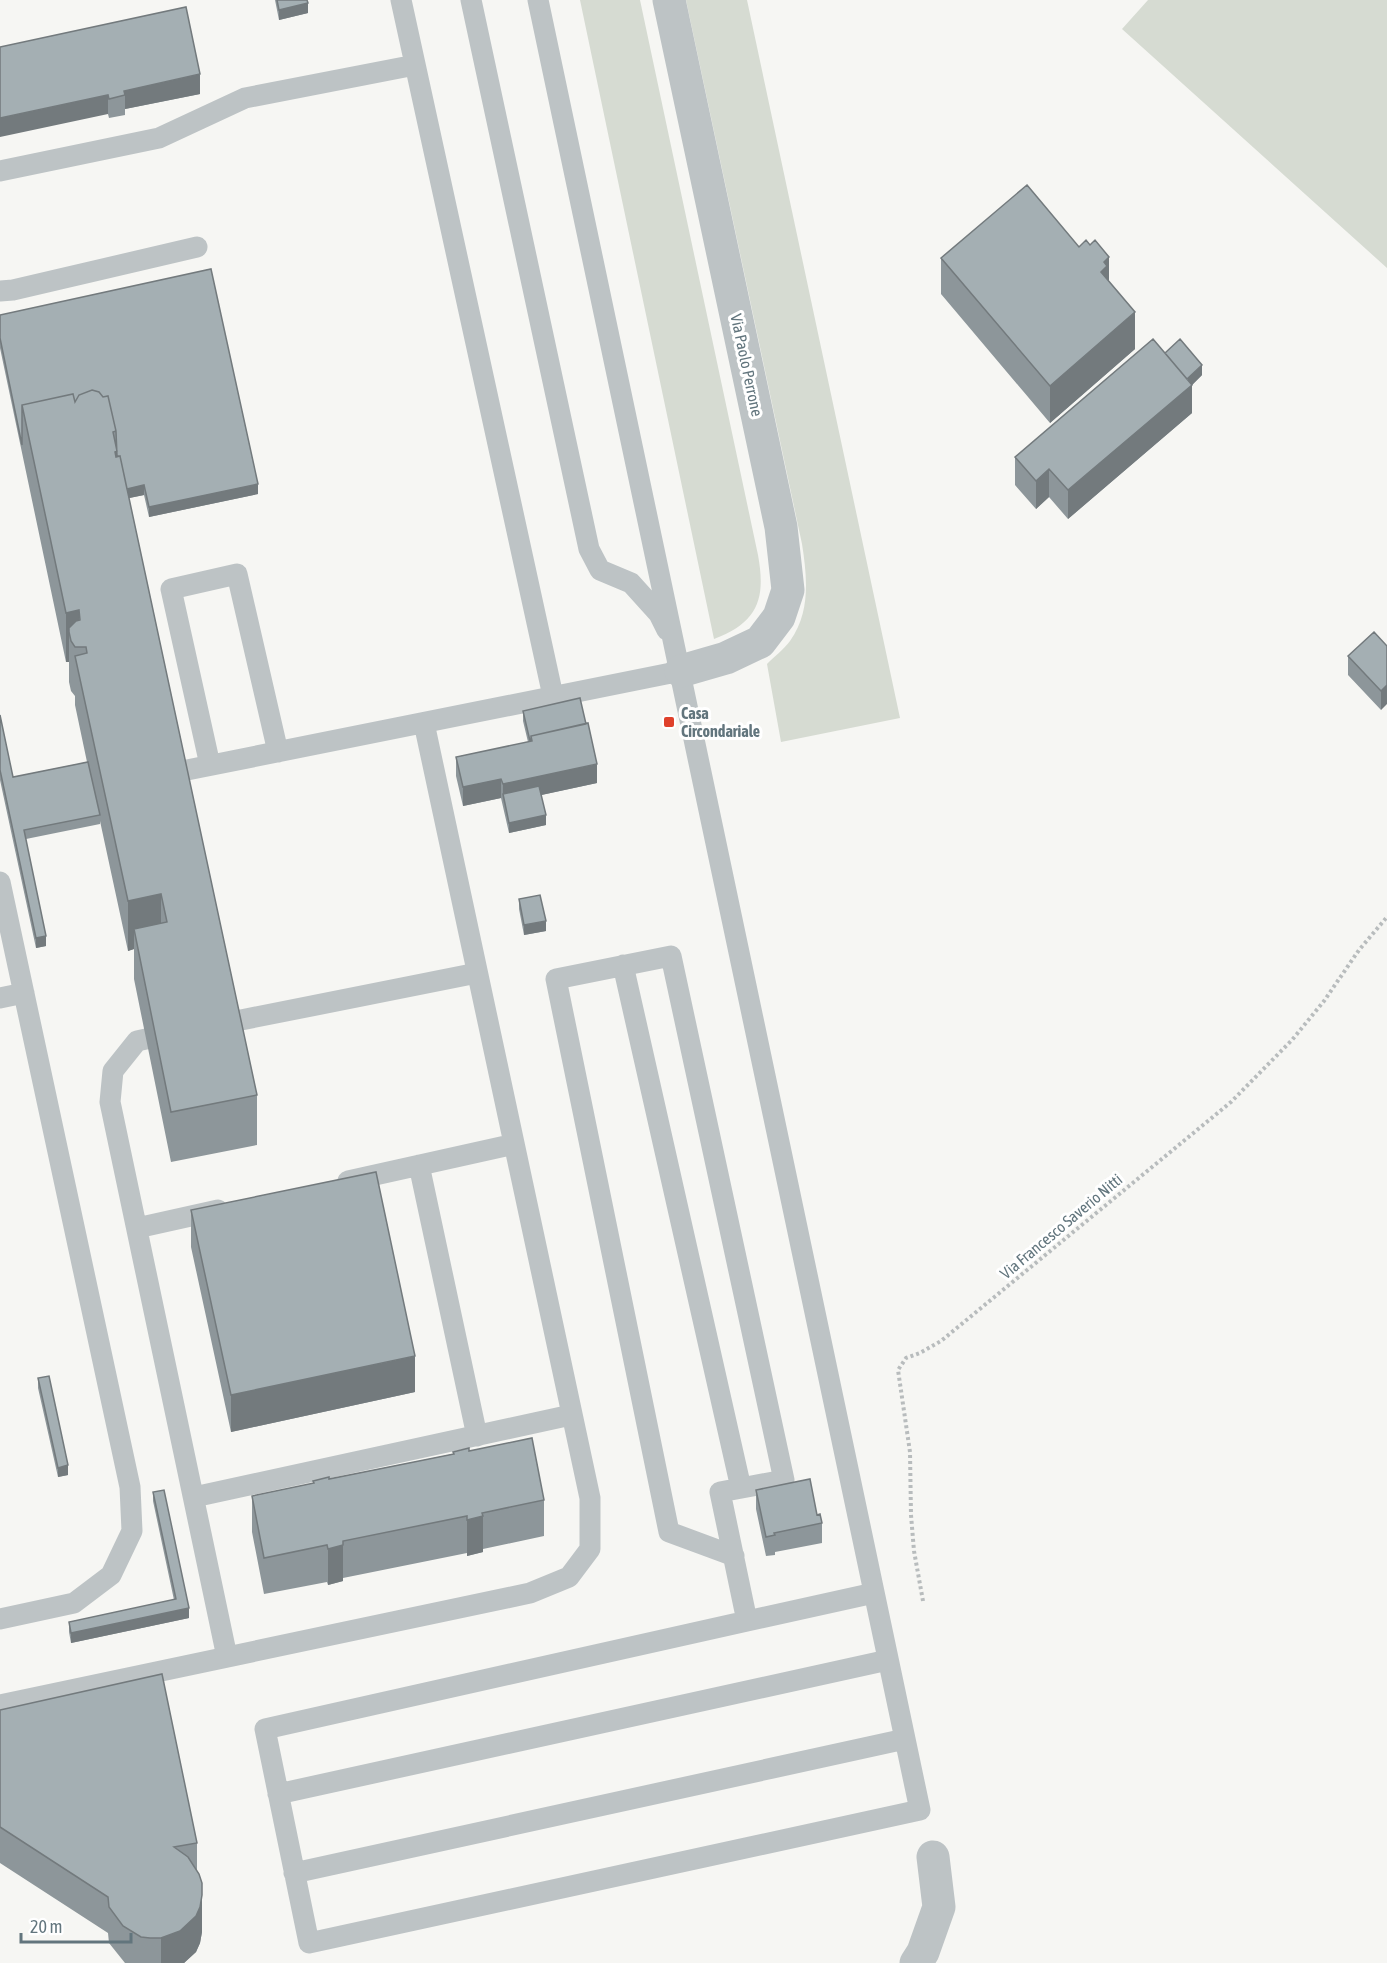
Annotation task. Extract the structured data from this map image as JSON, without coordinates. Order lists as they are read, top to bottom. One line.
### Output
{"streets":{"street":["Via Paolo Perrone"],"path":["Via Francesco Saverio Nitti"]},"places":{"transit":["Casa Circondariale"]},"scale_bar":"20 m"}
